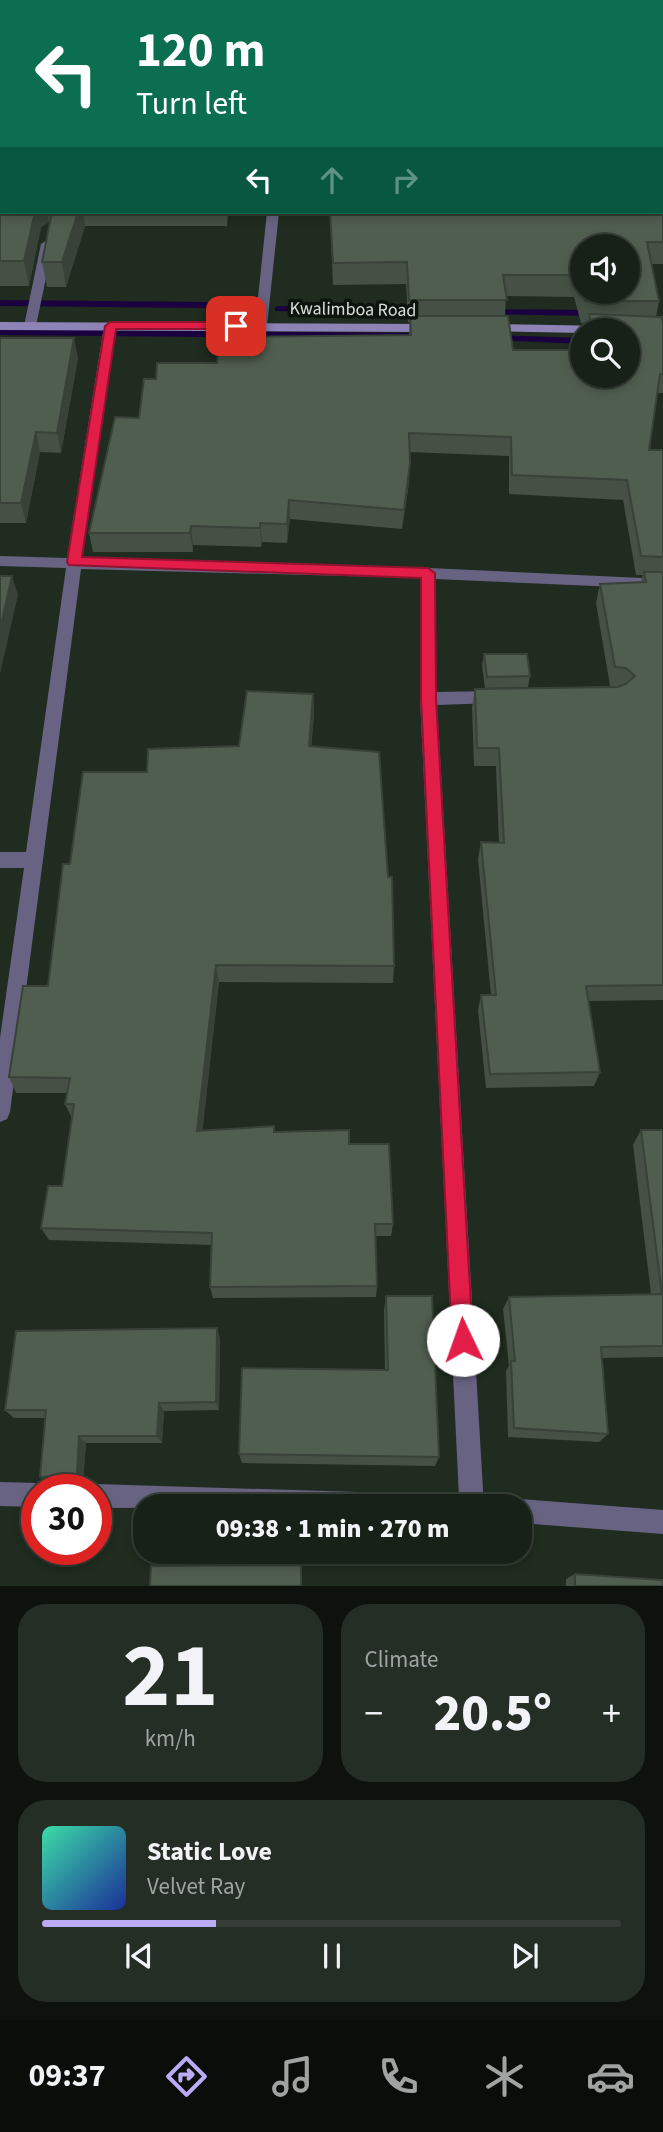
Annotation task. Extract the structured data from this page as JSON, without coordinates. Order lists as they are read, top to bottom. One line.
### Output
{"streets":{"street":["Kwalimboa Road"]},"page":{"turn":["120 m","Turn left"],"limit":"30","trip":"09:38 · 1 min · 270 m","tile":[["21","km/h"],"Climate"],"heat":["−","20.5°","+"],"song":["Static Love","Velvet Ray"],"tabs":"09:37"}}
